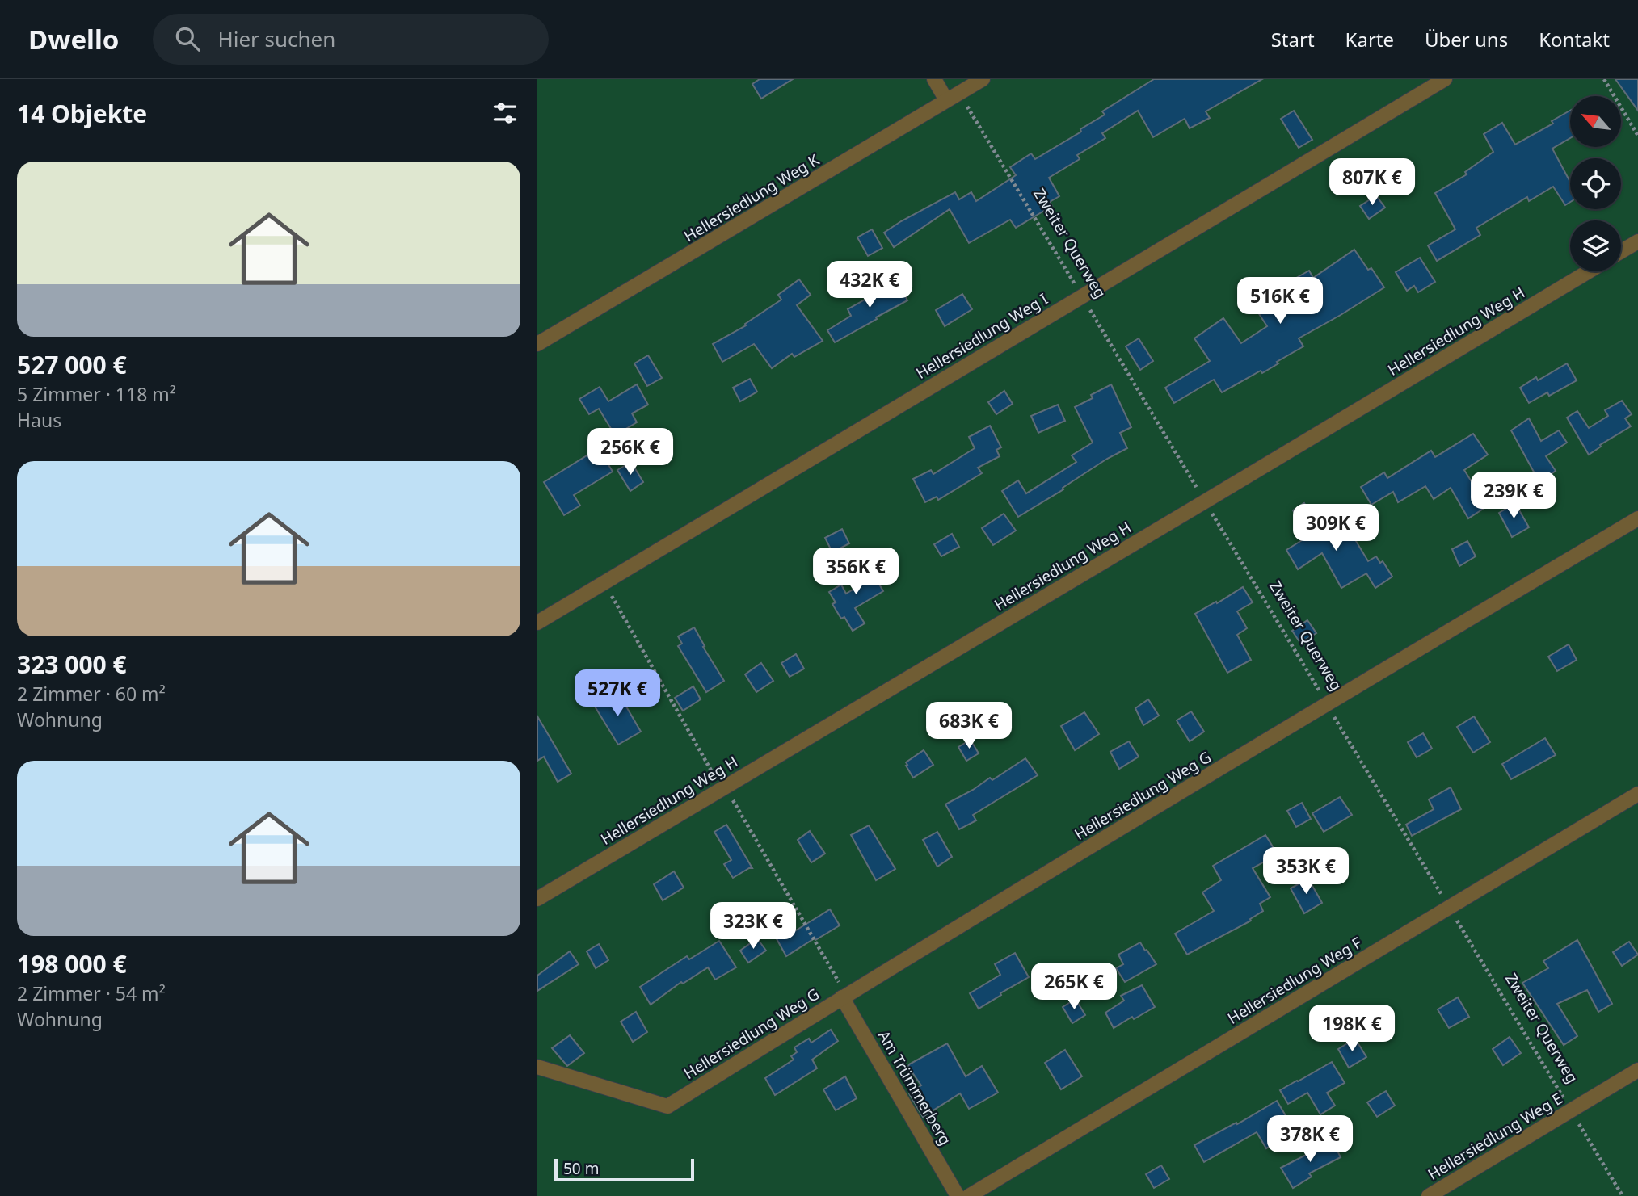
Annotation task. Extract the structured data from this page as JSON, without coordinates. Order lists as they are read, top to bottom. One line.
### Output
{"streets":{"lane":["Hellersiedlung Weg K","Hellersiedlung Weg H","Hellersiedlung Weg I","Hellersiedlung Weg G","Hellersiedlung Weg F","Am Trümmerberg","Hellersiedlung Weg E"],"path":["Zweiter Querweg"]},"crossings":[["Hellersiedlung Weg K","Zweiter Querweg"],["Zweiter Querweg","Hellersiedlung Weg H"],["Zweiter Querweg","Hellersiedlung Weg I"],["Zweiter Querweg","Hellersiedlung Weg G"],["Zweiter Querweg","Hellersiedlung Weg F"],["Zweiter Querweg","Hellersiedlung Weg E"],["Hellersiedlung Weg G","Am Trümmerberg"]],"scale_bar":"50 m","north":"top left","page":{"header":"Dwello","search":"Hier suchen","nav":["Start","Karte","Über uns","Kontakt"],"heading":"14 Objekte","list":[{"name":"527 000 €","note":"5 Zimmer · 118 m² · Haus"},{"name":"323 000 €","note":"2 Zimmer · 60 m² · Wohnung"},{"name":"198 000 €","note":"2 Zimmer · 54 m² · Wohnung"}],"price":["807K €","432K €","516K €","256K €","239K €","309K €","356K €","527K €","683K €","353K €","323K €","265K €","198K €","378K €"],"scale":"50 m"}}
